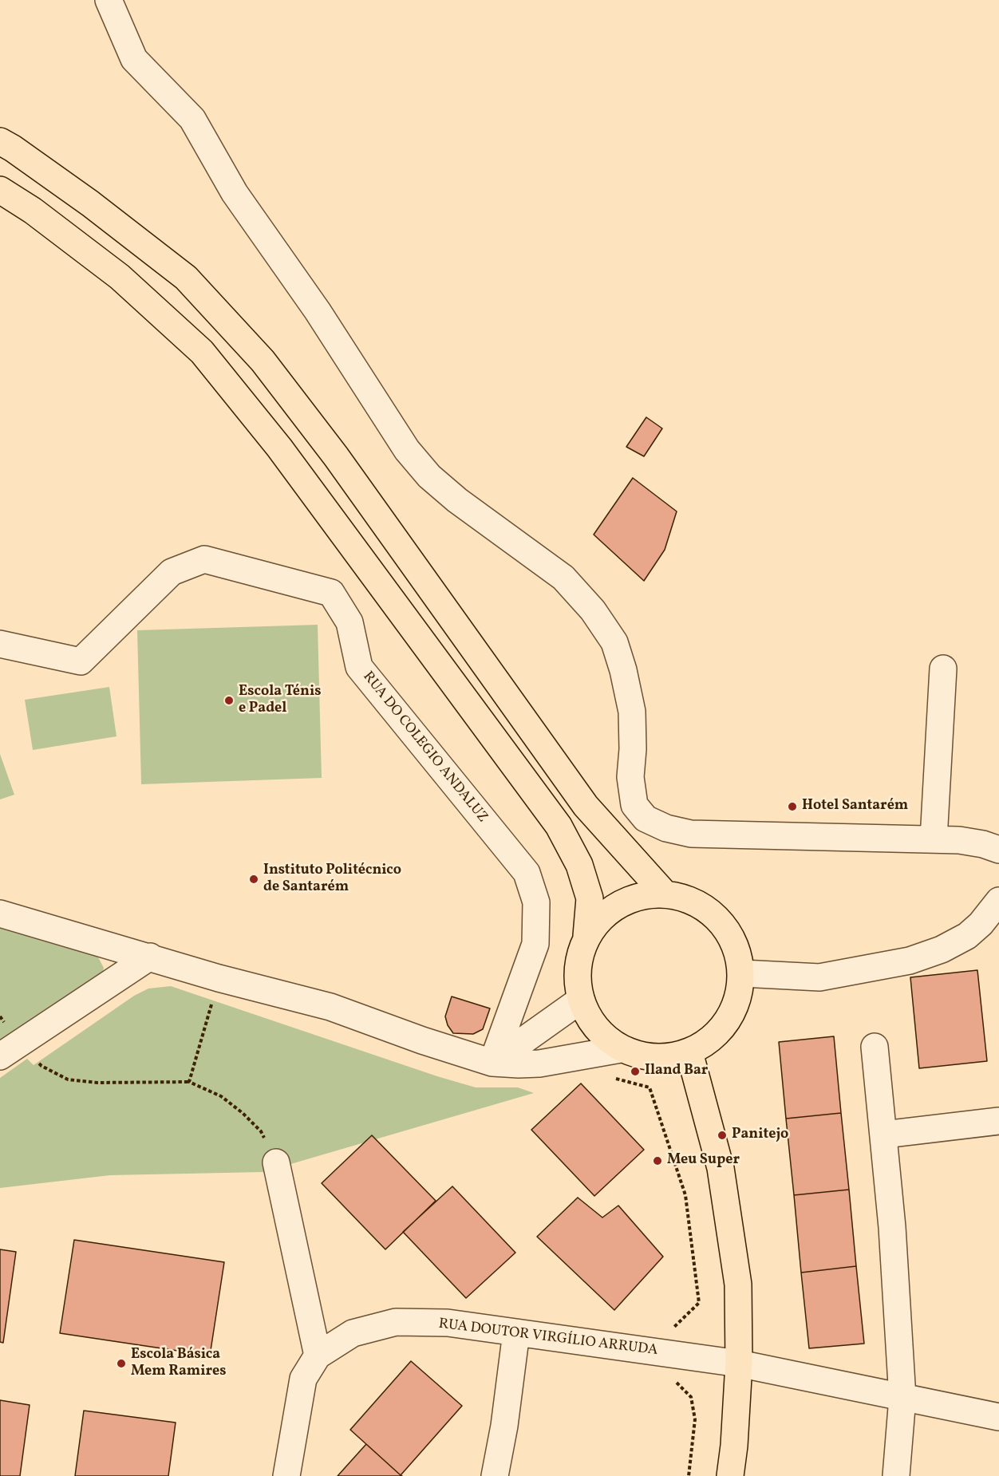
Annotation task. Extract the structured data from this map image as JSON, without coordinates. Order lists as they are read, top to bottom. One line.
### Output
{"streets":{"street":["RUA DO COLEGIO ANDALUZ","RUA DOUTOR VIRGÍLIO ARRUDA"]},"places":["Escola Ténis e Padel","Hotel Santarém","Instituto Politécnico de Santarém","Iland Bar","Panitejo","Meu Super","Escola Básica Mem Ramires"]}
